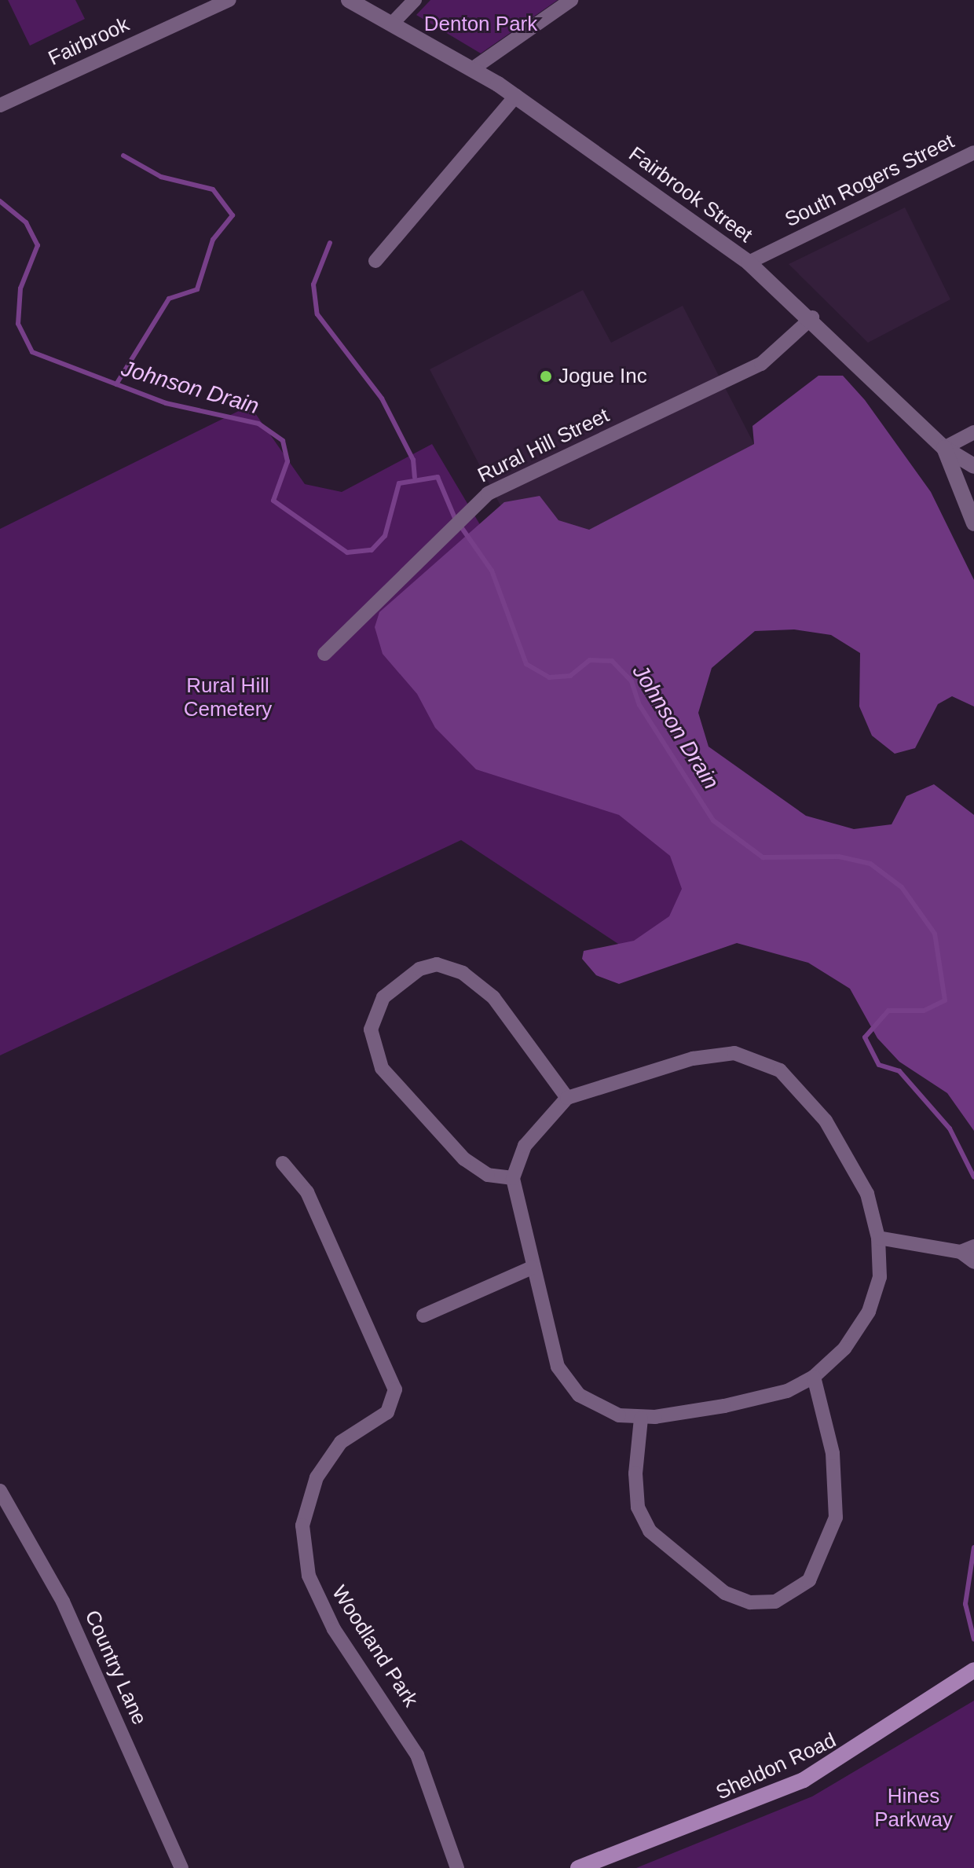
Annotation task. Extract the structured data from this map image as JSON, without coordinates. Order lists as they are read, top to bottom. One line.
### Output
{"streets":{"main road":["Sheldon Road"],"street":["Fairbrook","South Rogers Street","Fairbrook Street","Rural Hill Street","Woodland Park","Country Lane"]},"crossings":[["South Rogers Street","Fairbrook Street"],["Fairbrook Street","Rural Hill Street"]],"water":["Johnson Drain"],"parks":["Denton Park","Rural Hill Cemetery","Hines Parkway"],"places":["Jogue Inc"]}
